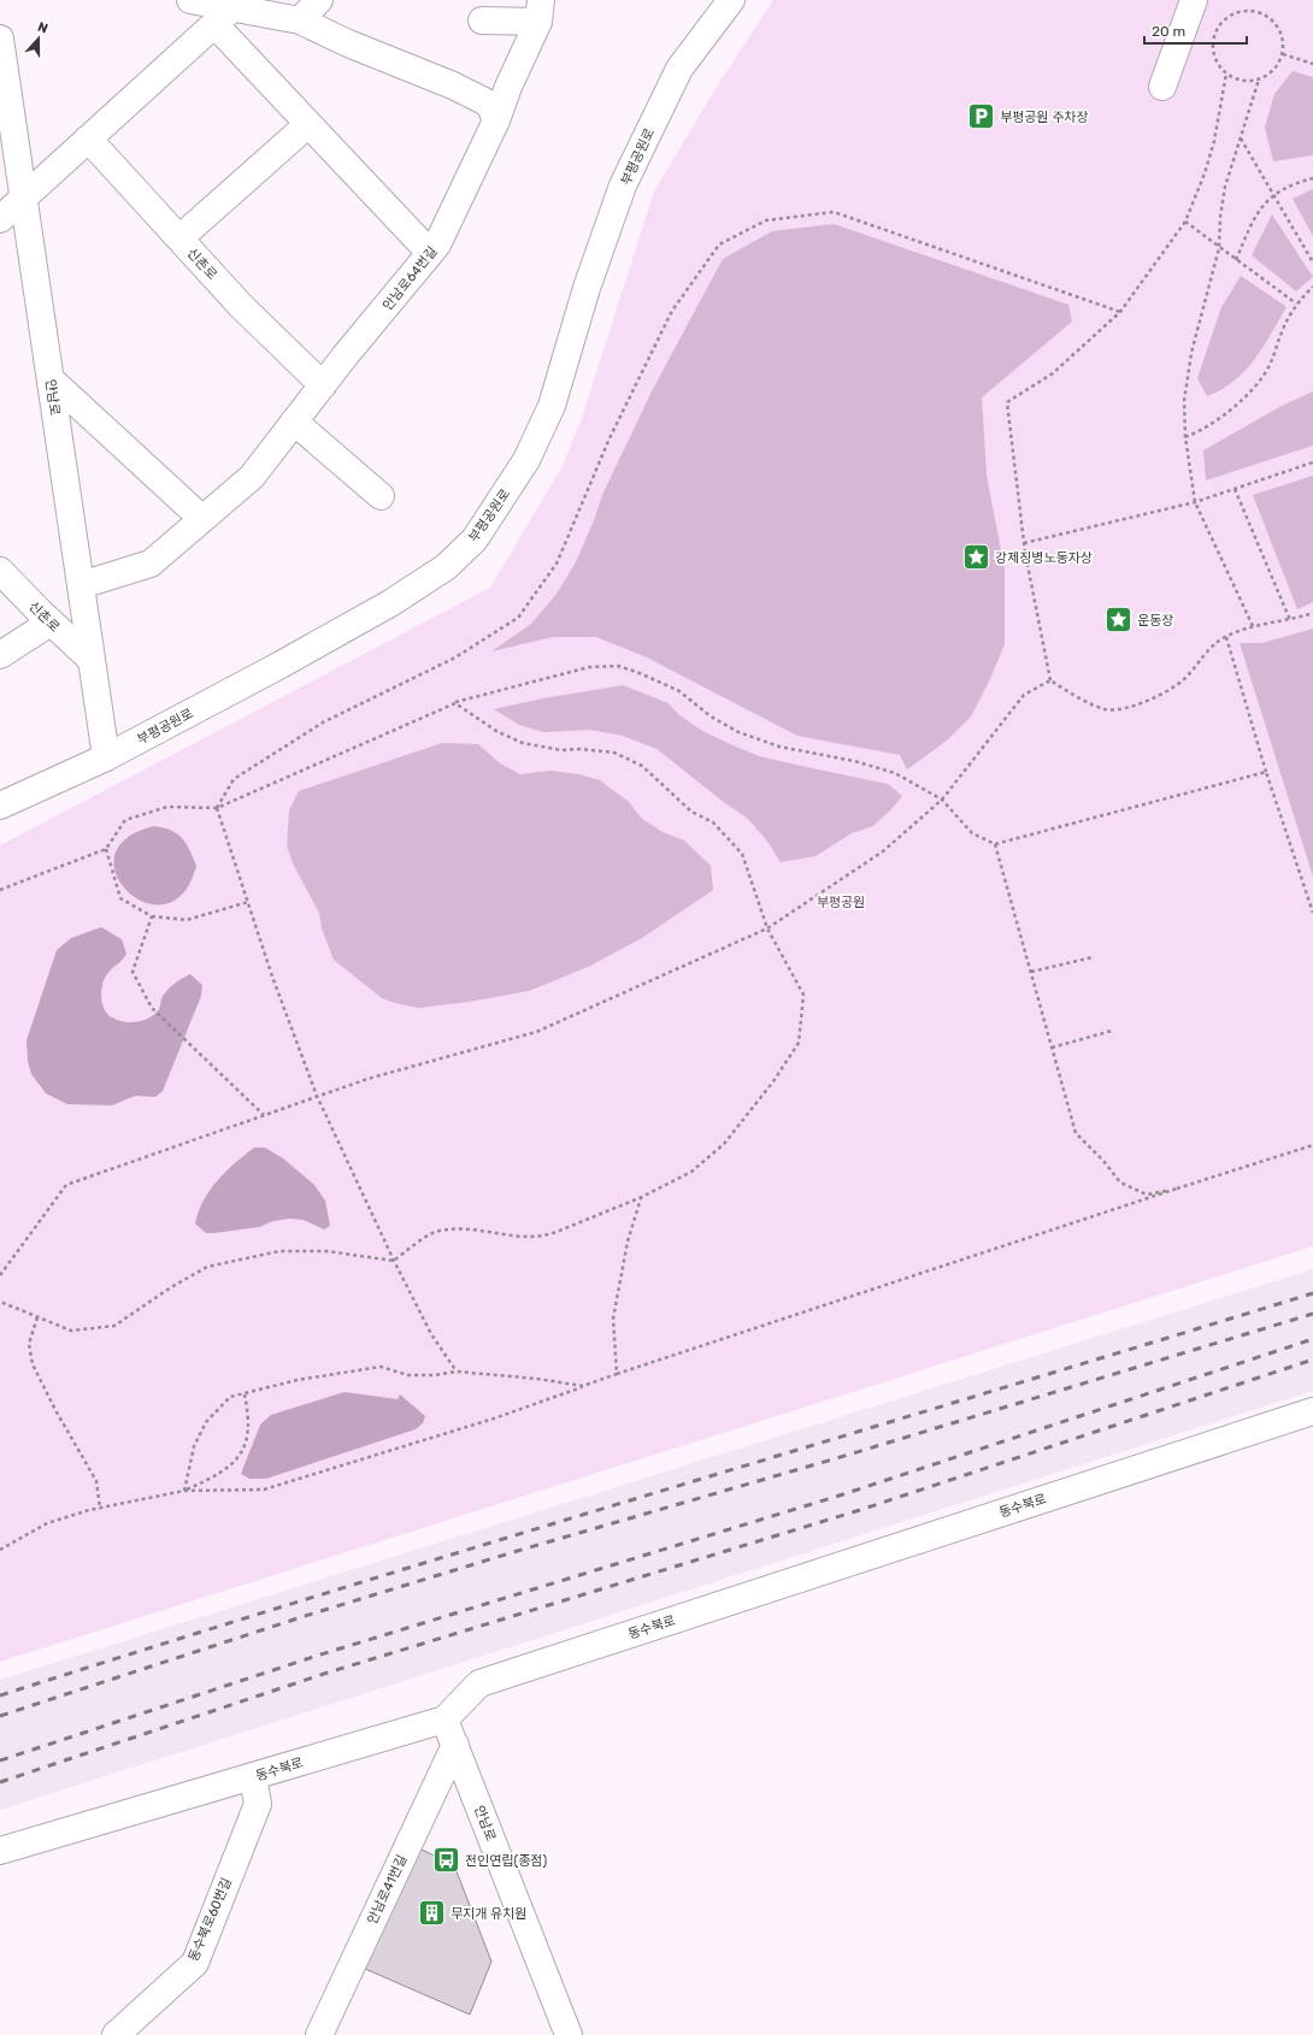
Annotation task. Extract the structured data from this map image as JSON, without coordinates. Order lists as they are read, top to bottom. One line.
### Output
{"streets":{"street":["부평공원로","신촌로","안남로64번길","안남로","동수북로","안남로41번길","동수북로60번길"]},"crossings":[["부평공원로","안남로"],["신촌로","안남로64번길"],["신촌로","안남로"],["안남로64번길","안남로"],["안남로","동수북로"],["안남로","안남로41번길"],["동수북로","동수북로60번길"]],"parks":["부평공원"],"places":{"parking":["부평공원 주차장"],"place":["강제징병노동자상","운동장"],"bus stop":["전인연립(종점)"],"building":["무지개 유치원"]},"scale_bar":"20 m","north":"top"}
